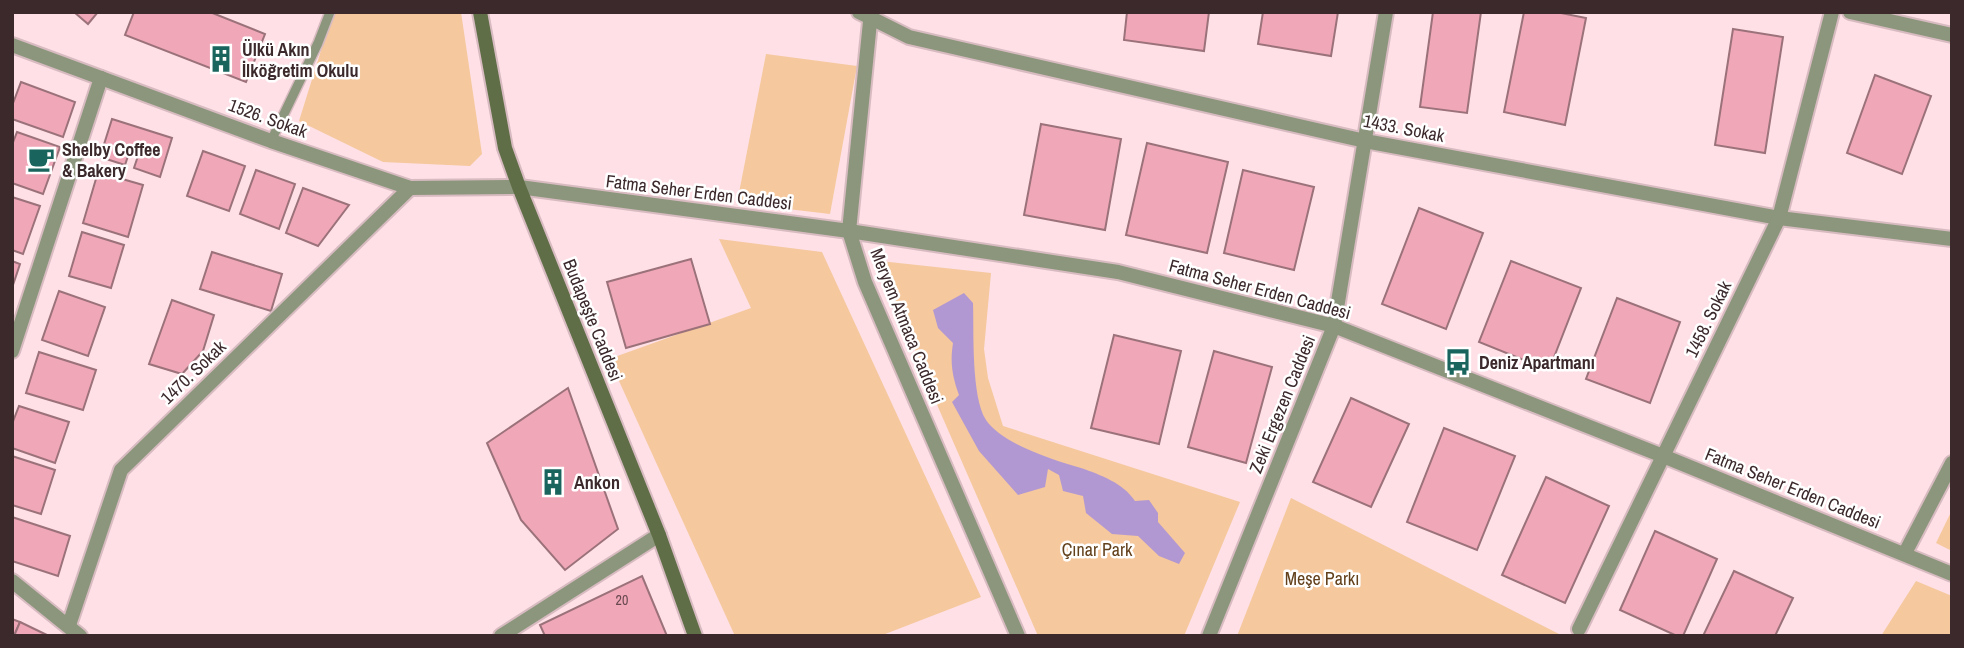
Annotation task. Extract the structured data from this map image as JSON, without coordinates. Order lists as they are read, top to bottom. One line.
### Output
{"streets":{"street":["1526. Sokak","1433. Sokak","Fatma Seher Erden Caddesi","1458. Sokak","Budapeşte Caddesi","Meryem Atmaca Caddesi","1470. Sokak","Zeki Ergezen Caddesi"]},"crossings":[["1526. Sokak","Fatma Seher Erden Caddesi"],["1526. Sokak","Budapeşte Caddesi"],["1526. Sokak","1470. Sokak"],["1433. Sokak","1458. Sokak"],["1433. Sokak","Meryem Atmaca Caddesi"],["1433. Sokak","Zeki Ergezen Caddesi"],["Fatma Seher Erden Caddesi","1458. Sokak"],["Fatma Seher Erden Caddesi","Budapeşte Caddesi"],["Fatma Seher Erden Caddesi","Meryem Atmaca Caddesi"],["Fatma Seher Erden Caddesi","Zeki Ergezen Caddesi"]],"parks":["Çınar Park","Meşe Parkı"],"places":{"building":["Ülkü Akın İlköğretim Okulu","Ankon"],"cafe":["Shelby Coffee & Bakery"],"bus stop":["Deniz Apartmanı"]},"house_numbers":["20"]}
